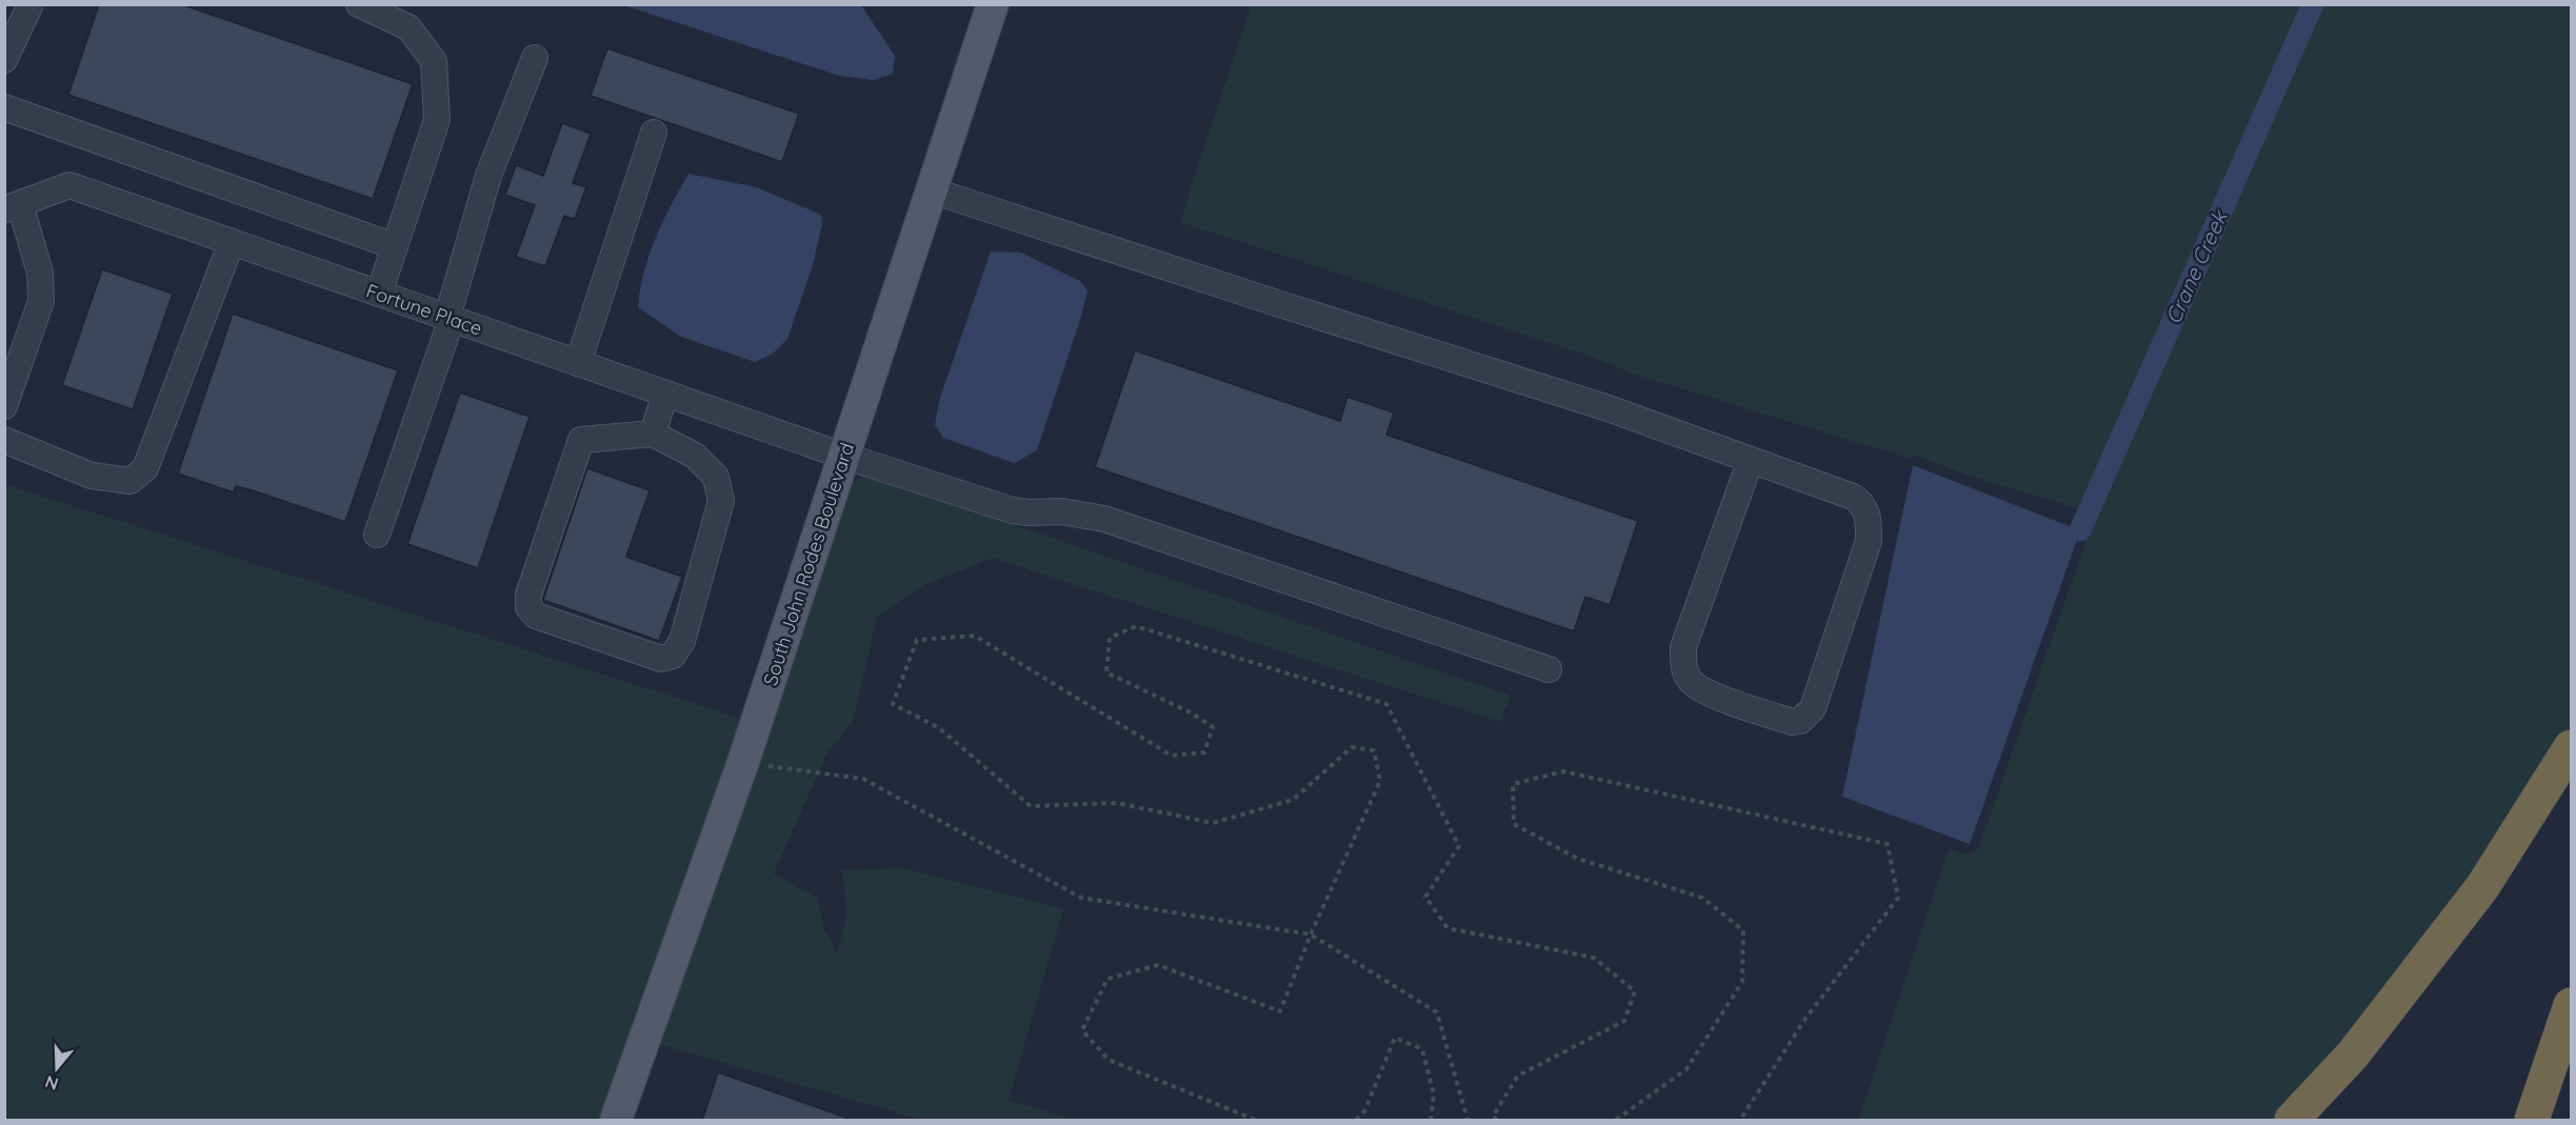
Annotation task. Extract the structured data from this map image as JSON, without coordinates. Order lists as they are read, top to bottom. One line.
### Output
{"streets":{"main road":["South John Rodes Boulevard"],"street":["Fortune Place"]},"crossings":[["Fortune Place","South John Rodes Boulevard"]],"water":["Crane Creek"],"north":"bottom"}
